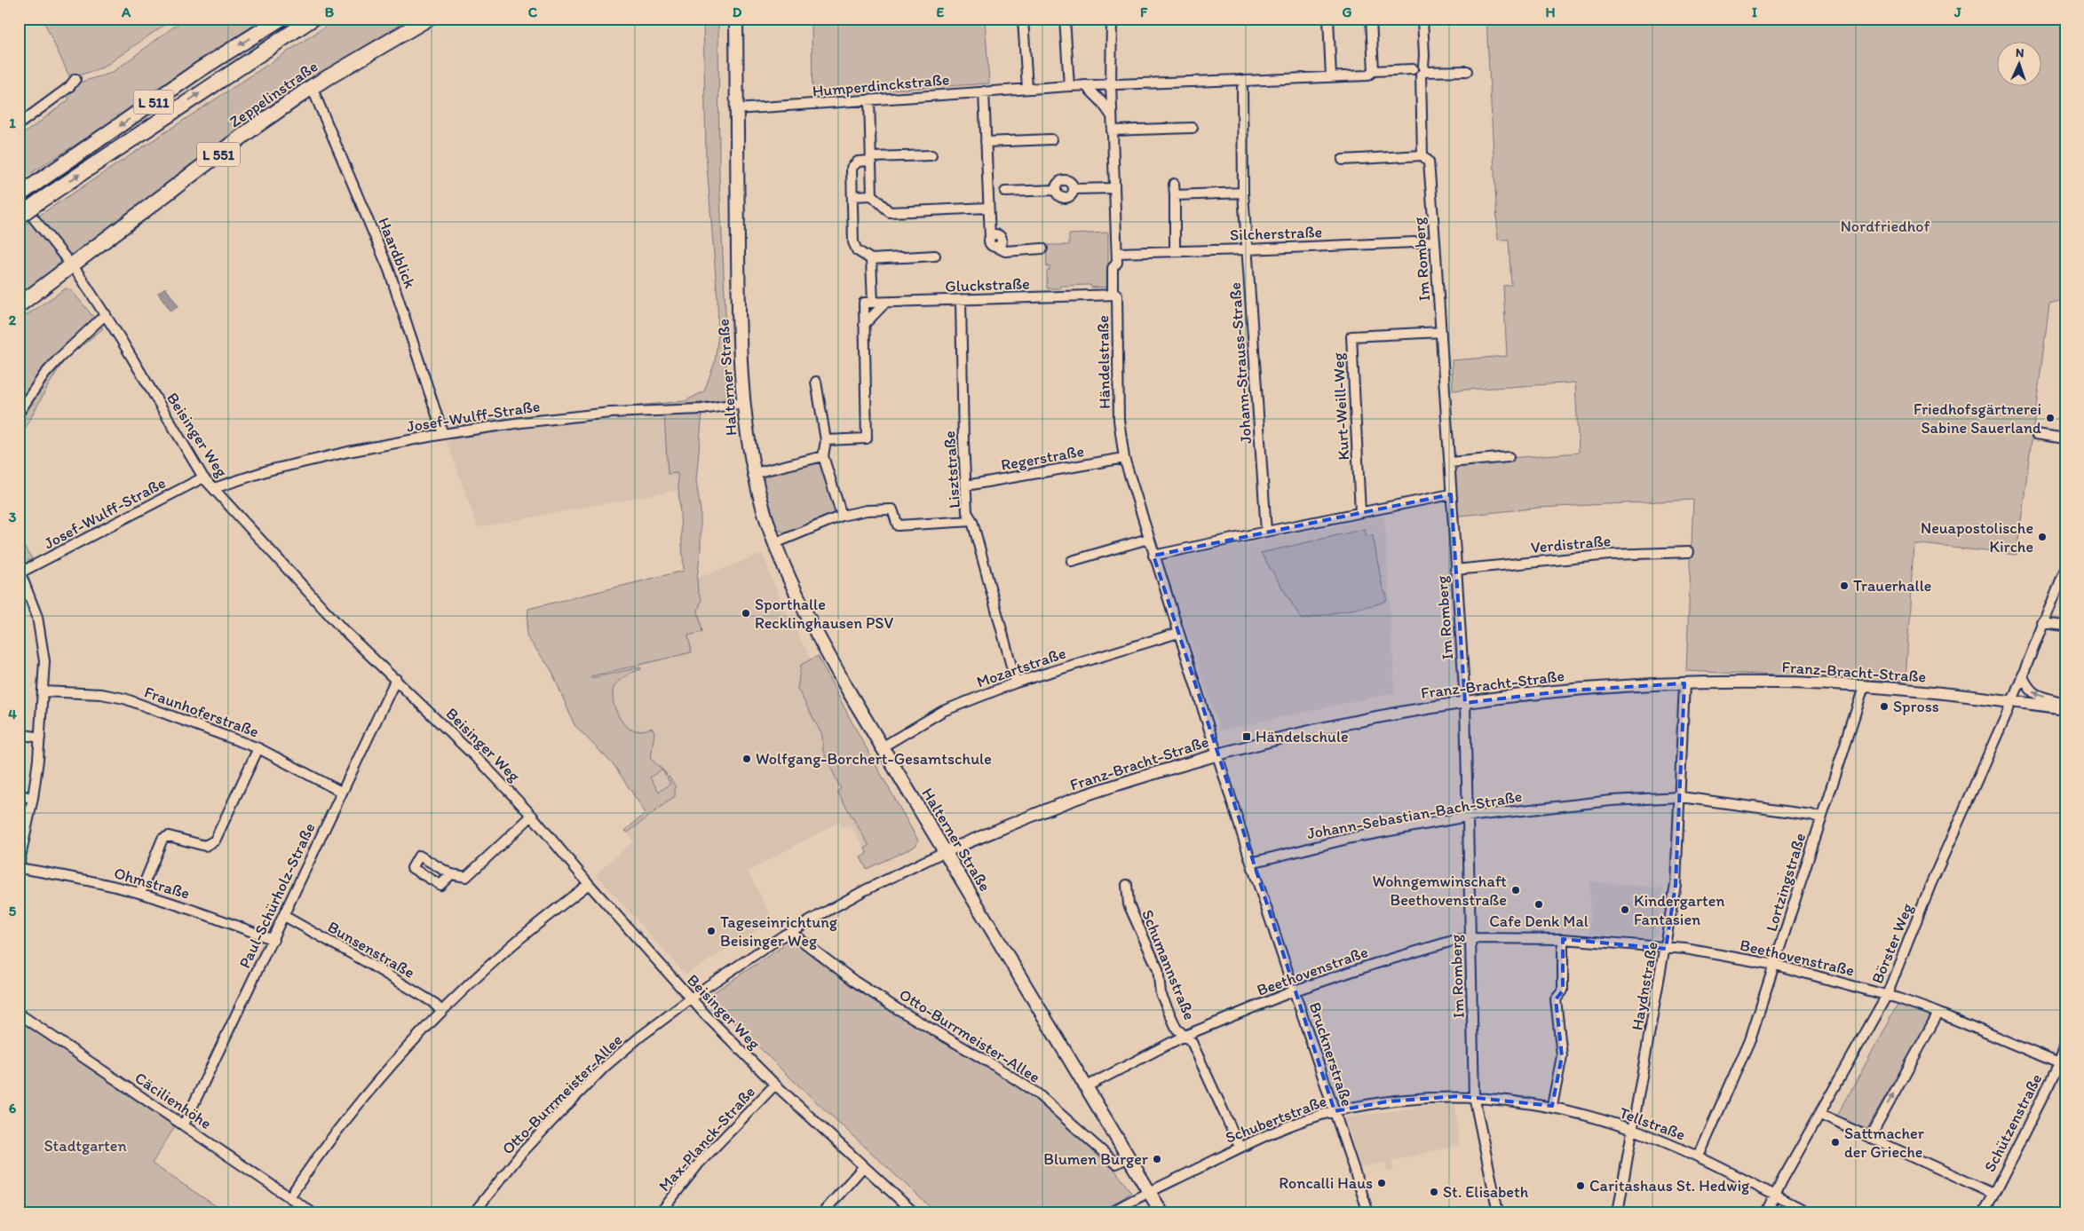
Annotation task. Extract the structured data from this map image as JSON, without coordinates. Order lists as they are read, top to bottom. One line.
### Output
{"streets":{"main road":["Zeppelinstraße","L 511","L 551","Halterner Straße"],"street":["Humperdinckstraße","Silcherstraße","Haardblick","Im Romberg","Gluckstraße","Händelstraße","Johann-Strauss-Straße","Kurt-Weill-Weg","Josef-Wulff-Straße","Beisinger Weg","Regerstraße","Lisztstraße","Verdistraße","Mozartstraße","Franz-Bracht-Straße","Fraunhoferstraße","Johann-Sebastian-Bach-Straße","Lortzingstraße","Ohmstraße","Paul-Schürholz-Straße","Börster Weg","Bunsenstraße","Beethovenstraße","Schumannstraße","Haydnstraße","Otto-Burrmeister-Allee","Brucknerstraße","Cäcilienhöhe","Schubertstraße","Schützenstraße","Tellstraße","Max-Planck-Straße"]},"crossings":[["Humperdinckstraße","Im Romberg"],["Humperdinckstraße","Händelstraße"],["Humperdinckstraße","Johann-Strauss-Straße"],["Humperdinckstraße","Halterner Straße"],["Zeppelinstraße","Haardblick"],["Zeppelinstraße","Beisinger Weg"],["Silcherstraße","Im Romberg"],["Silcherstraße","Händelstraße"],["Silcherstraße","Johann-Strauss-Straße"],["Haardblick","Josef-Wulff-Straße"],["Im Romberg","Kurt-Weill-Weg"],["Im Romberg","Verdistraße"],["Im Romberg","Franz-Bracht-Straße"],["Im Romberg","Johann-Sebastian-Bach-Straße"],["Im Romberg","Beethovenstraße"],["Im Romberg","Schubertstraße"],["Im Romberg","Tellstraße"],["Gluckstraße","Händelstraße"],["Gluckstraße","Lisztstraße"],["Händelstraße","Regerstraße"],["Händelstraße","Mozartstraße"],["Händelstraße","Franz-Bracht-Straße"],["Händelstraße","Brucknerstraße"],["Halterner Straße","Josef-Wulff-Straße"],["Halterner Straße","Mozartstraße"],["Halterner Straße","Franz-Bracht-Straße"],["Halterner Straße","Beethovenstraße"],["Halterner Straße","Otto-Burrmeister-Allee"],["Halterner Straße","Schubertstraße"],["Josef-Wulff-Straße","Beisinger Weg"],["Beisinger Weg","Paul-Schürholz-Straße"],["Beisinger Weg","Otto-Burrmeister-Allee"],["Beisinger Weg","Max-Planck-Straße"],["Regerstraße","Lisztstraße"],["Lisztstraße","Mozartstraße"],["Franz-Bracht-Straße","Lortzingstraße"],["Franz-Bracht-Straße","Börster Weg"],["Franz-Bracht-Straße","Haydnstraße"],["Franz-Bracht-Straße","Otto-Burrmeister-Allee"],["Franz-Bracht-Straße","Brucknerstraße"],["Fraunhoferstraße","Paul-Schürholz-Straße"],["Johann-Sebastian-Bach-Straße","Lortzingstraße"],["Johann-Sebastian-Bach-Straße","Haydnstraße"],["Johann-Sebastian-Bach-Straße","Brucknerstraße"],["Lortzingstraße","Beethovenstraße"],["Lortzingstraße","Tellstraße"],["Ohmstraße","Paul-Schürholz-Straße"],["Paul-Schürholz-Straße","Bunsenstraße"],["Paul-Schürholz-Straße","Cäcilienhöhe"],["Börster Weg","Beethovenstraße"],["Börster Weg","Tellstraße"],["Beethovenstraße","Schumannstraße"],["Beethovenstraße","Haydnstraße"],["Beethovenstraße","Brucknerstraße"],["Beethovenstraße","Schützenstraße"],["Schumannstraße","Schubertstraße"],["Haydnstraße","Tellstraße"],["Brucknerstraße","Schubertstraße"],["Schubertstraße","Tellstraße"]],"parks":["Nordfriedhof","Stadtgarten"],"places":{"other":["Friedhofsgärtnerei Sabine Sauerland","Neuapostolische Kirche","Trauerhalle","Sporthalle Recklinghausen PSV","Spross","Wolfgang-Borchert-Gesamtschule","Wohngemwinschaft Beethovenstraße","Cafe Denk Mal","Kindergarten Fantasien","Tageseinrichtung Beisinger Weg","Sattmacher der Grieche","Blumen Burger","Roncalli Haus","Caritashaus St. Hedwig","St. Elisabeth"],"transit":["Händelschule"]},"north":"top","grid":{"columns":["A","B","C","D","E","F","G","H","I","J"],"rows":["1","2","3","4","5","6"]}}
